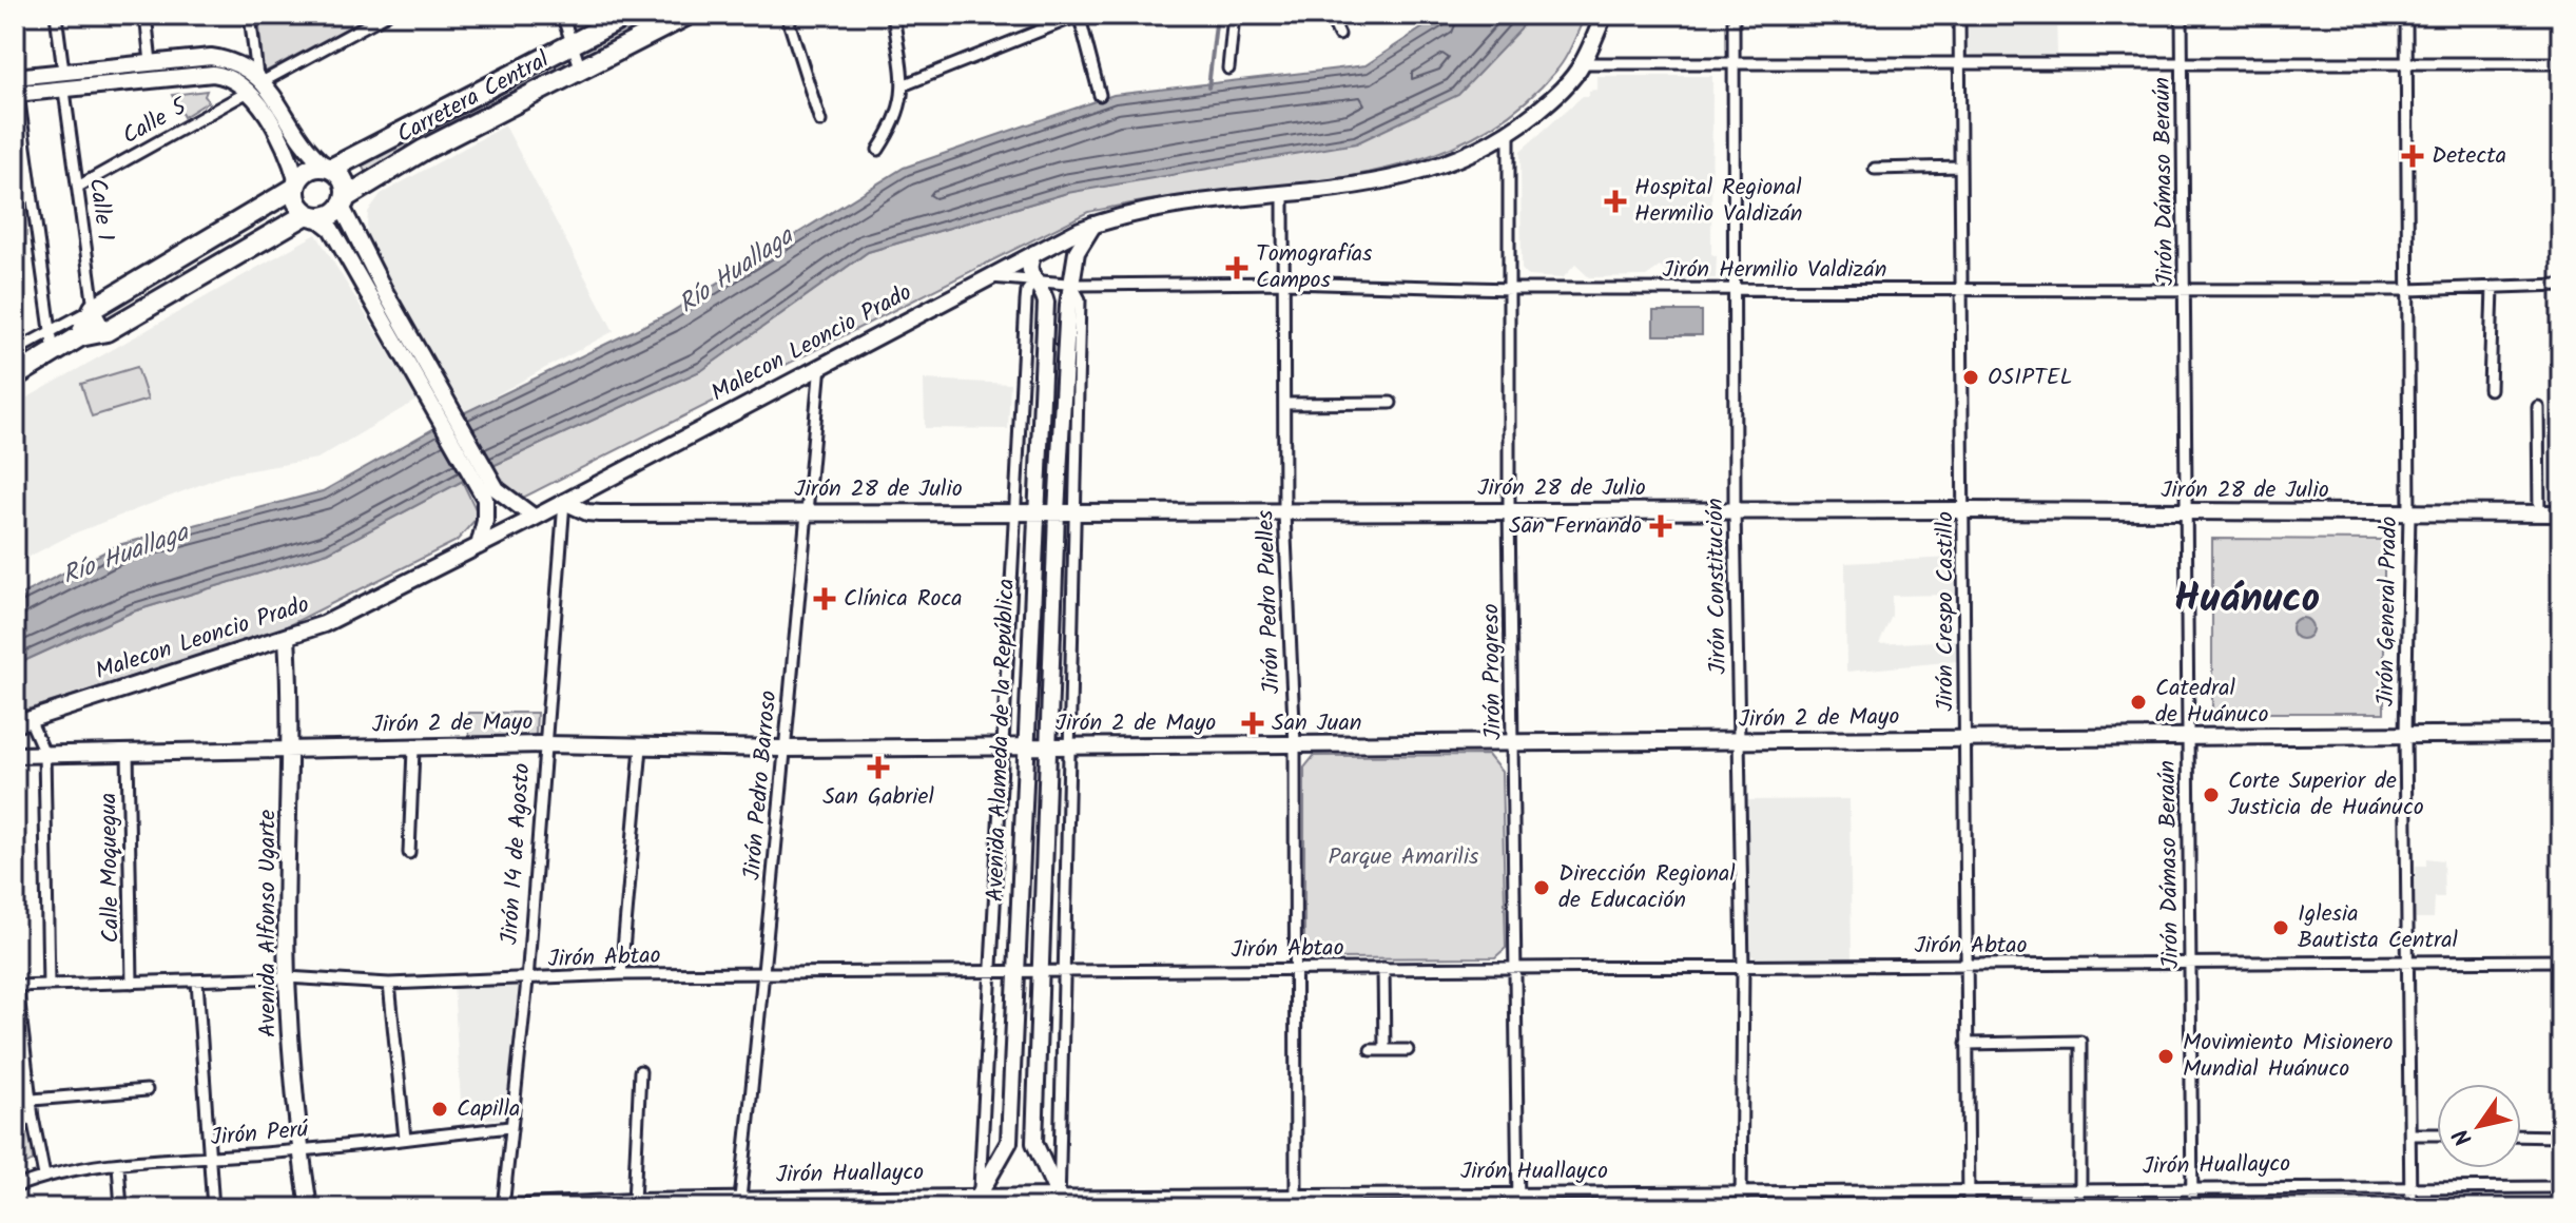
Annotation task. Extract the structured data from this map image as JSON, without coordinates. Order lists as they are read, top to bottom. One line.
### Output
{"streets":{"highway":["Carretera Central"],"street":["Calle 5","Jirón Dámaso Beraún","Calle 1","Jirón Hermilio Valdizán","Malecon Leoncio Prado","Jirón 28 de Julio","Jirón Constitución","Jirón Pedro Puelles","Jirón Crespo Castillo","Jirón General Prado","Jirón Progreso","Jirón 2 de Mayo","Avenida Alameda de la República","Jirón Pedro Barroso","Jirón 14 de Agosto","Calle Moquegua","Avenida Alfonso Ugarte","Jirón Abtao","Jirón Perú","Jirón Huallayco"]},"crossings":[["Calle 5","Calle 1"],["Jirón Dámaso Beraún","Jirón Hermilio Valdizán"],["Jirón Dámaso Beraún","Jirón 28 de Julio"],["Jirón Dámaso Beraún","Jirón 2 de Mayo"],["Jirón Dámaso Beraún","Jirón Abtao"],["Jirón Dámaso Beraún","Jirón Huallayco"],["Jirón Hermilio Valdizán","Malecon Leoncio Prado"],["Jirón Hermilio Valdizán","Jirón Constitución"],["Jirón Hermilio Valdizán","Jirón Pedro Puelles"],["Jirón Hermilio Valdizán","Jirón Crespo Castillo"],["Jirón Hermilio Valdizán","Jirón General Prado"],["Jirón Hermilio Valdizán","Jirón Progreso"],["Jirón Hermilio Valdizán","Avenida Alameda de la República"],["Malecon Leoncio Prado","Jirón 28 de Julio"],["Malecon Leoncio Prado","Jirón Pedro Puelles"],["Malecon Leoncio Prado","Jirón Progreso"],["Malecon Leoncio Prado","Avenida Alameda de la República"],["Malecon Leoncio Prado","Jirón Pedro Barroso"],["Malecon Leoncio Prado","Jirón 14 de Agosto"],["Malecon Leoncio Prado","Avenida Alfonso Ugarte"],["Jirón 28 de Julio","Jirón Constitución"],["Jirón 28 de Julio","Jirón Pedro Puelles"],["Jirón 28 de Julio","Jirón Crespo Castillo"],["Jirón 28 de Julio","Jirón General Prado"],["Jirón 28 de Julio","Jirón Progreso"],["Jirón 28 de Julio","Avenida Alameda de la República"],["Jirón 28 de Julio","Jirón Pedro Barroso"],["Jirón 28 de Julio","Jirón 14 de Agosto"],["Jirón Constitución","Jirón 2 de Mayo"],["Jirón Constitución","Jirón Abtao"],["Jirón Constitución","Jirón Huallayco"],["Jirón Pedro Puelles","Jirón 2 de Mayo"],["Jirón Pedro Puelles","Jirón Abtao"],["Jirón Pedro Puelles","Jirón Huallayco"],["Jirón Crespo Castillo","Jirón 2 de Mayo"],["Jirón Crespo Castillo","Jirón Abtao"],["Jirón Crespo Castillo","Jirón Huallayco"],["Jirón General Prado","Jirón 2 de Mayo"],["Jirón General Prado","Jirón Abtao"],["Jirón General Prado","Jirón Huallayco"],["Jirón Progreso","Jirón 2 de Mayo"],["Jirón Progreso","Jirón Abtao"],["Jirón Progreso","Jirón Huallayco"],["Jirón 2 de Mayo","Avenida Alameda de la República"],["Jirón 2 de Mayo","Jirón Pedro Barroso"],["Jirón 2 de Mayo","Jirón 14 de Agosto"],["Jirón 2 de Mayo","Calle Moquegua"],["Jirón 2 de Mayo","Avenida Alfonso Ugarte"],["Avenida Alameda de la República","Jirón Abtao"],["Avenida Alameda de la República","Jirón Huallayco"],["Jirón Pedro Barroso","Jirón Abtao"],["Jirón Pedro Barroso","Jirón Huallayco"],["Jirón 14 de Agosto","Jirón Abtao"],["Jirón 14 de Agosto","Jirón Perú"],["Jirón 14 de Agosto","Jirón Huallayco"],["Calle Moquegua","Jirón Abtao"],["Avenida Alfonso Ugarte","Jirón Abtao"],["Avenida Alfonso Ugarte","Jirón Perú"]],"districts":["Huánuco"],"water":["Río Huallaga"],"parks":["Parque Amarilis"],"places":{"health":["Detecta","Hospital Regional Hermilio Valdizán","Tomografías Campos","San Fernando","Clínica Roca","San Juan","San Gabriel"],"other":["OSIPTEL","Catedral de Huánuco","Corte Superior de Justicia de Huánuco","Dirección Regional de Educación","Iglesia Bautista Central","Movimiento Misionero Mundial Huánuco","Capilla"]},"north":"bottom left"}
